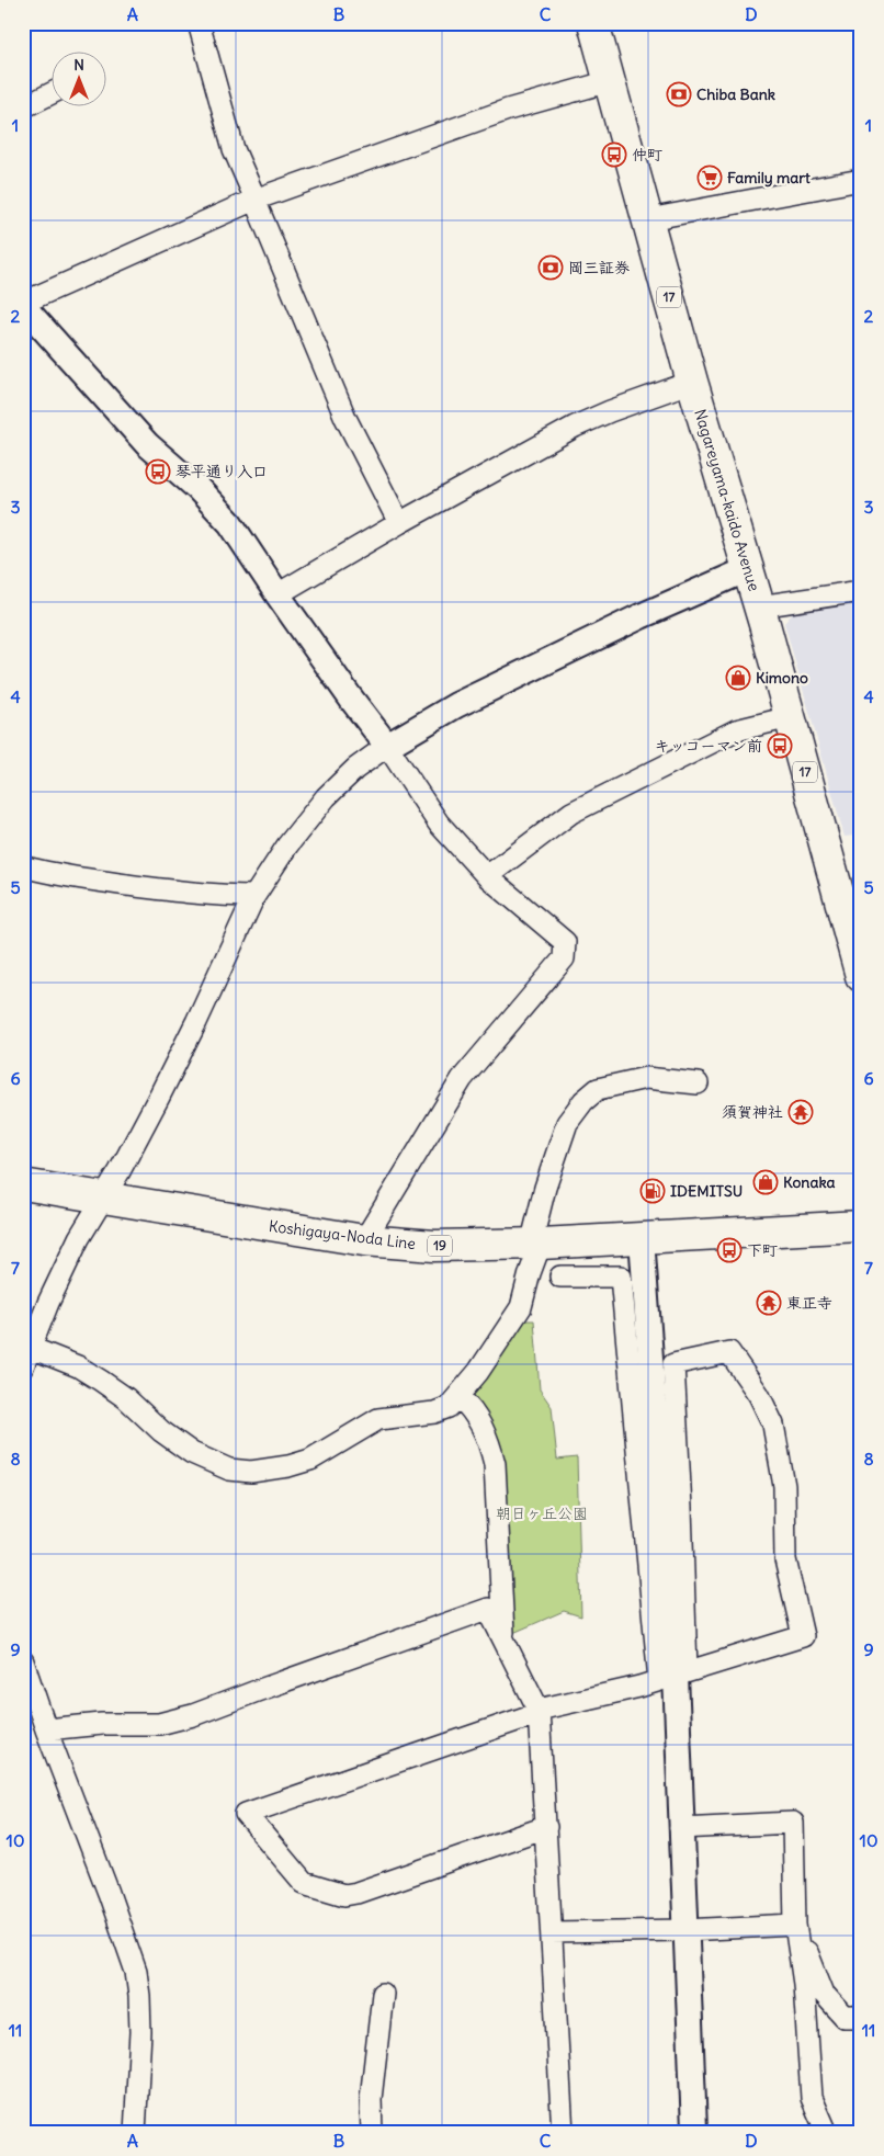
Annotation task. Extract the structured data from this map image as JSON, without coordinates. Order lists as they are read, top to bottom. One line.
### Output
{"streets":{"main road":["17","Nagareyama-kaido Avenue","Koshigaya-Noda Line","19"]},"parks":["朝日ヶ丘公園"],"places":{"bank":["Chiba Bank","岡三証券"],"bus stop":["仲町","琴平通り入口","キッコーマン前","下町"],"supermarket":["Family mart"],"shop":["Kimono","Konaka"],"temple":["須賀神社","東正寺"],"fuel station":["IDEMITSU"]},"north":"top","grid":{"columns":["A","B","C","D"],"rows":["1","2","3","4","5","6","7","8","9","10","11"]}}
